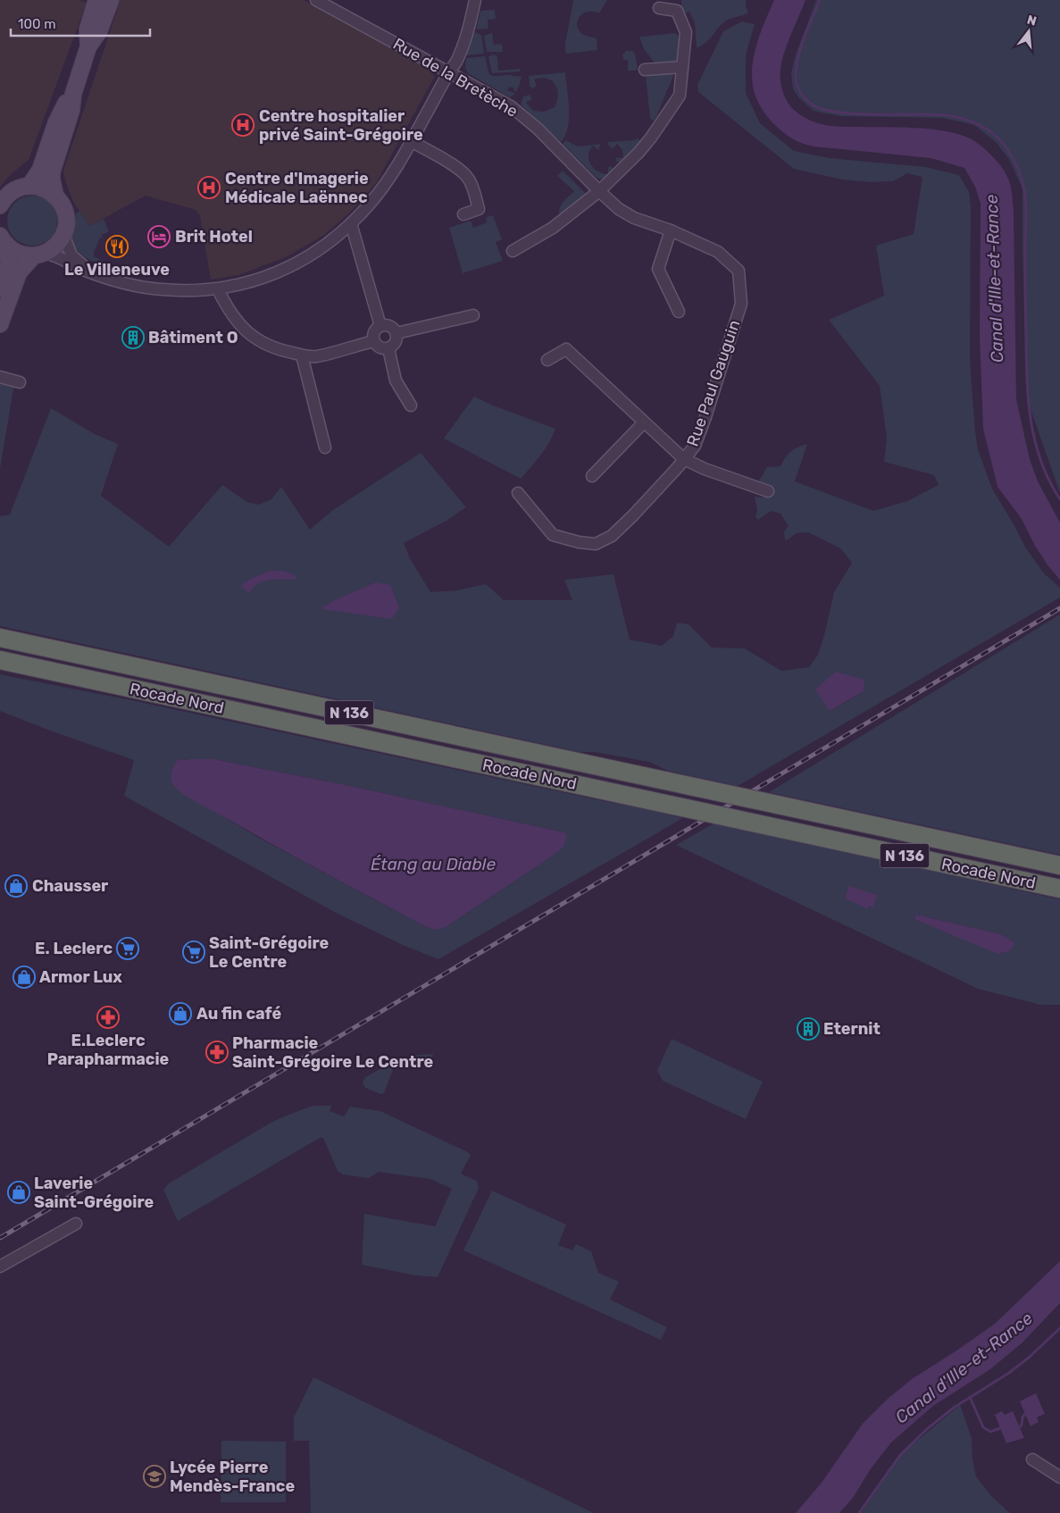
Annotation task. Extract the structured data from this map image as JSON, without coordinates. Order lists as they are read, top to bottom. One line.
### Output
{"streets":{"highway":["Rocade Nord","N 136"],"street":["Rue de la Bretèche","Rue Paul Gauguin"]},"crossings":[["Rue de la Bretèche","Rue Paul Gauguin"]],"water":["Canal d'Ille-et-Rance","Étang au Diable"],"places":{"hospital":["Centre hospitalier privé Saint-Grégoire","Centre d'Imagerie Médicale Laënnec"],"hotel":["Brit Hotel"],"restaurant":["Le Villeneuve"],"building":["Bâtiment O","Eternit"],"shop":["Chausser","Armor Lux","Au fin café","Laverie Saint-Grégoire"],"supermarket":["E. Leclerc","Saint-Grégoire Le Centre"],"pharmacy":["E.Leclerc Parapharmacie","Pharmacie Saint-Grégoire Le Centre"],"school or university":["Lycée Pierre Mendès-France"]},"scale_bar":"100 m","north":"top"}
